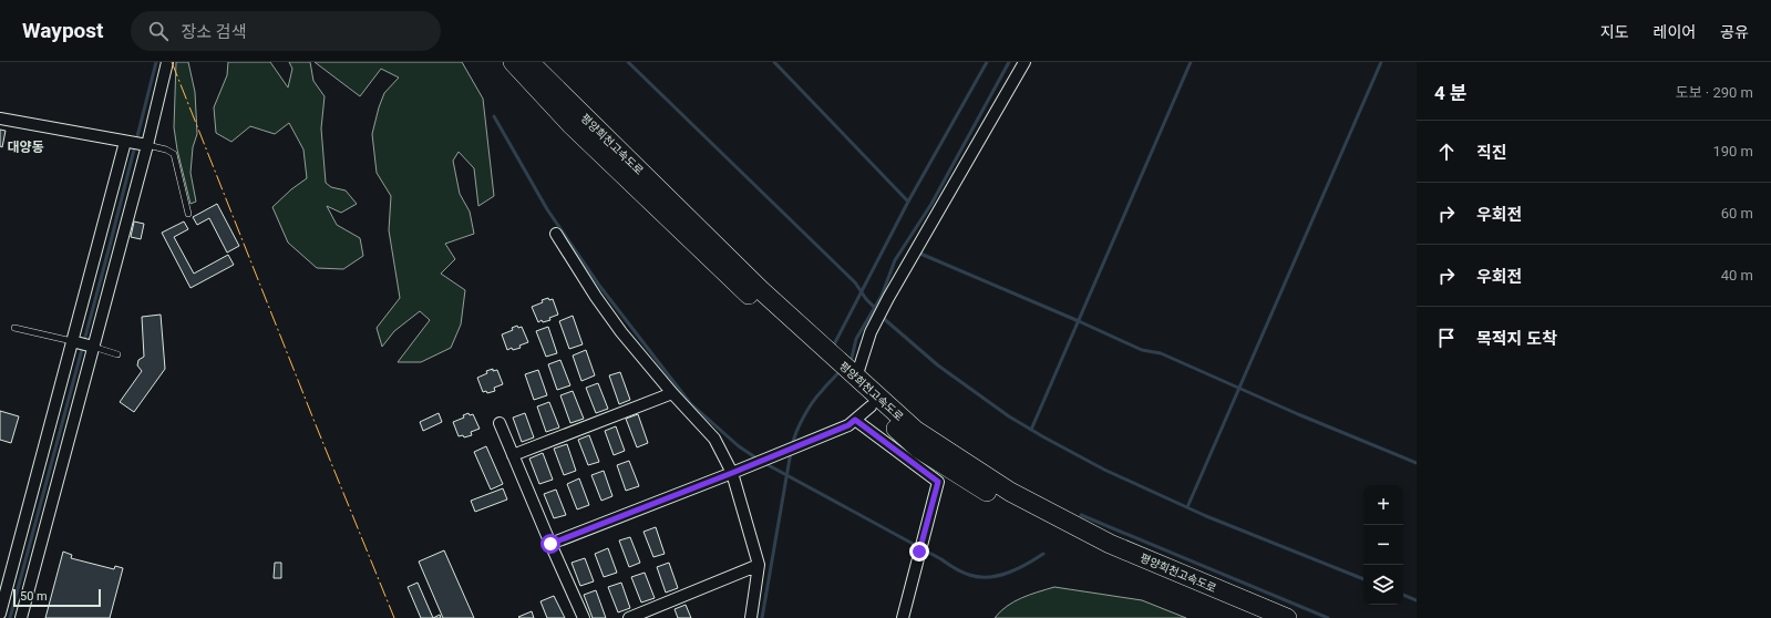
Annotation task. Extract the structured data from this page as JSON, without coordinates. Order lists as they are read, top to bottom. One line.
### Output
{"streets":{"highway":["평양희천고속도로"]},"districts":["대양동"],"scale_bar":"50 m","page":{"header":"Waypost","search":"장소 검색","nav":["지도","레이어","공유"],"heading":["4 분","도보 · 290 m"],"list":[["직진","190 m"],["우회전","60 m"],["우회전","40 m"],"목적지 도착"],"map_buttons":["+","−"],"scale":"50 m"}}
